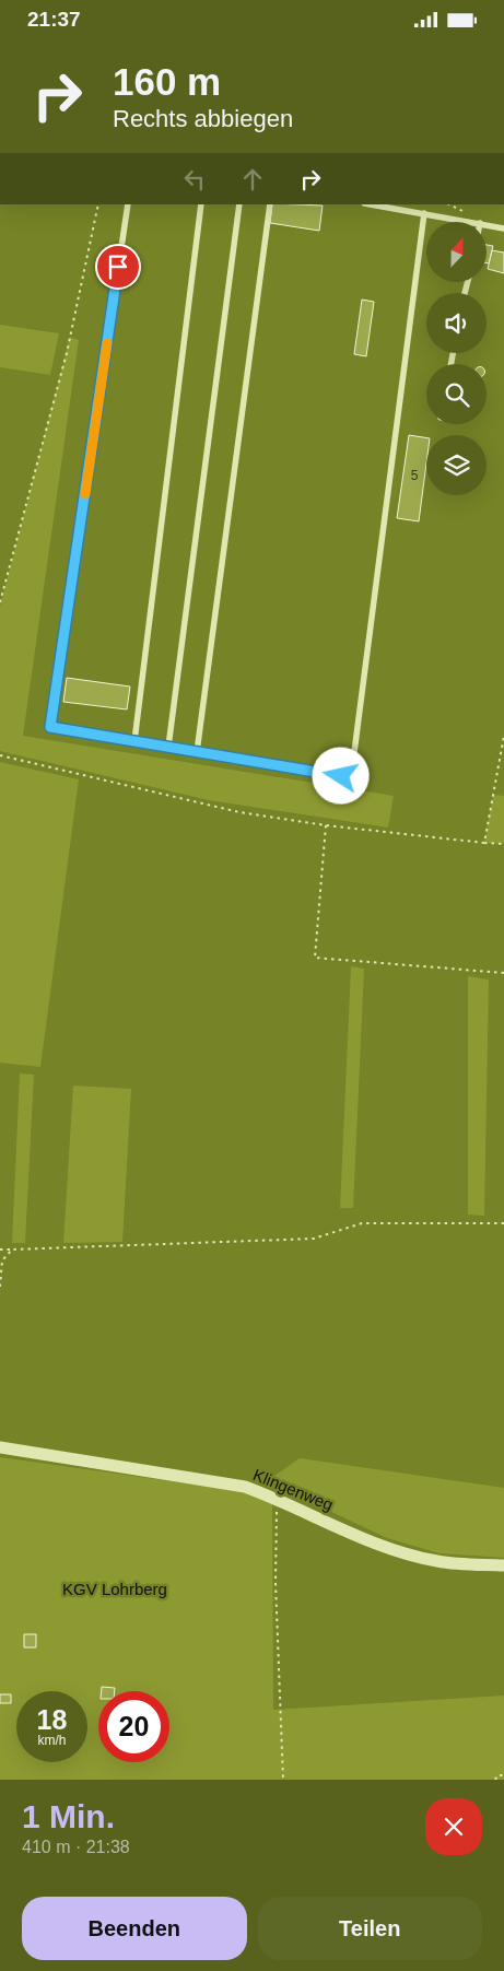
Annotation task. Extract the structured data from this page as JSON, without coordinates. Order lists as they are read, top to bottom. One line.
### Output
{"streets":{"street":["Klingenweg"]},"parks":["KGV Lohrberg"],"house_numbers":["5"],"north":"top","page":{"status":"21:37","turn":["160 m","Rechts abbiegen"],"speed":"18 km/h","limit":"20","heading":["1 Min.","410 m · 21:38"],"buttons":["Beenden","Teilen"]}}
